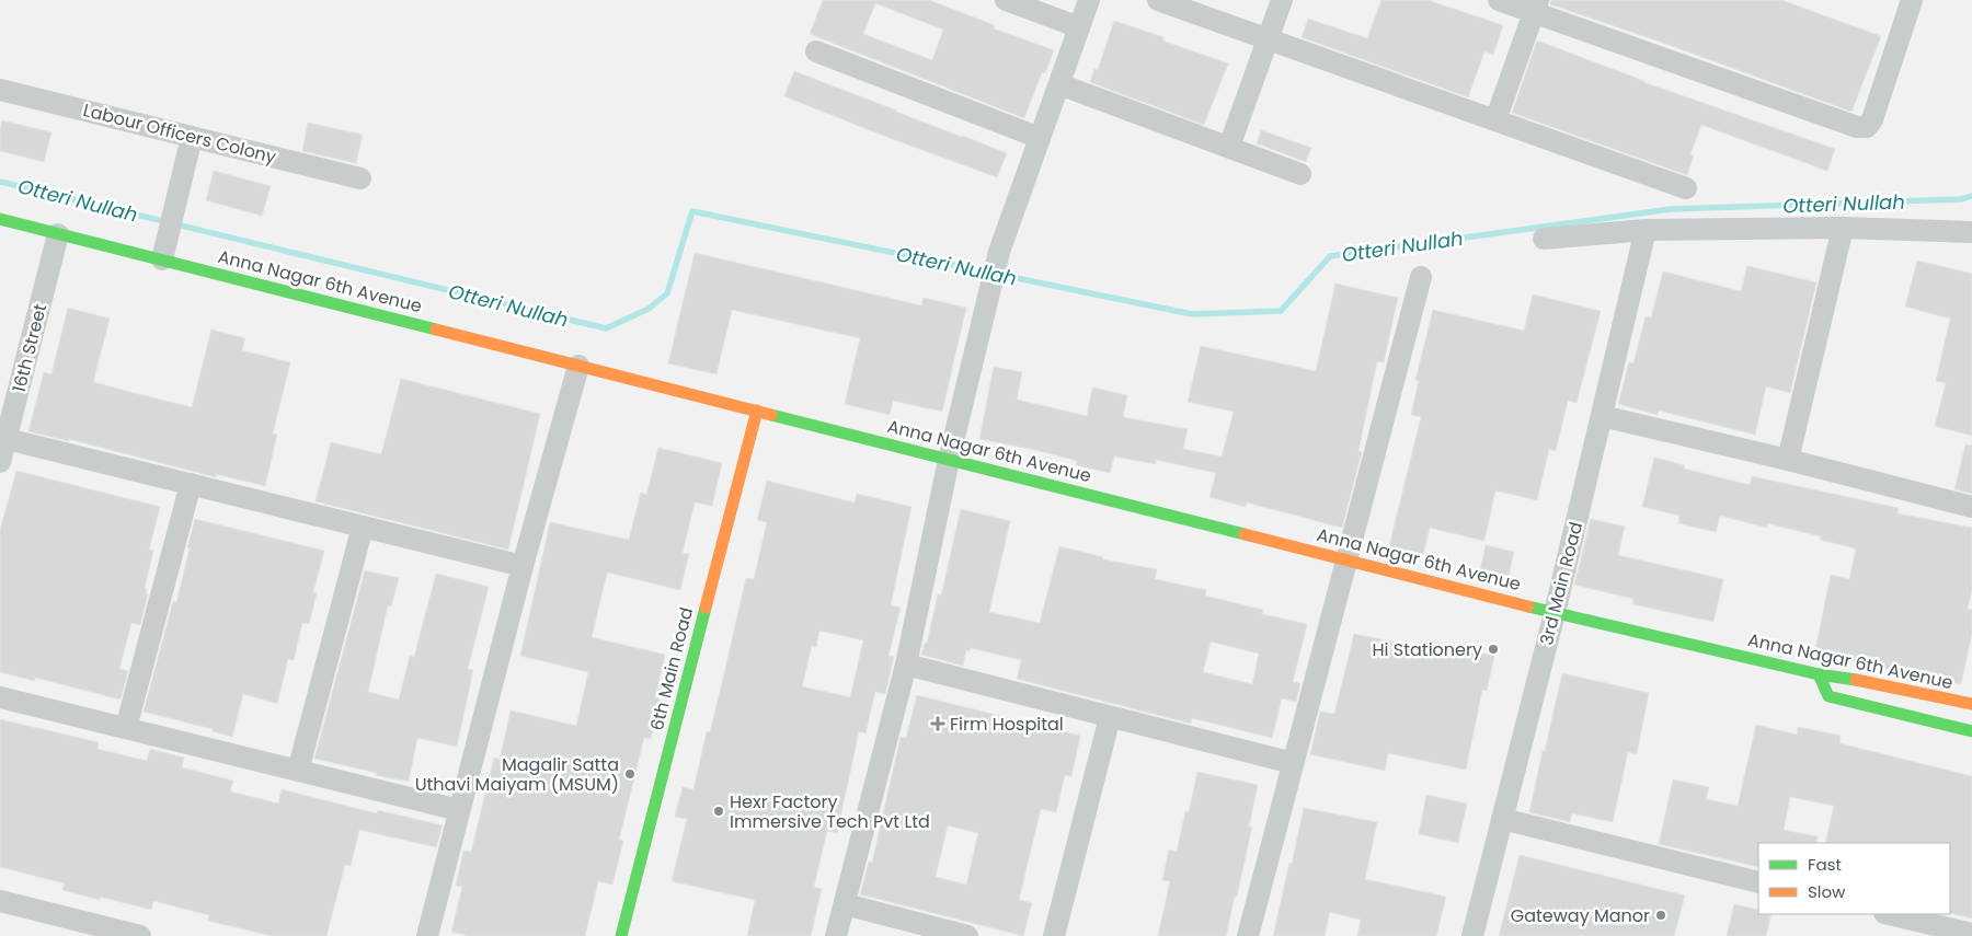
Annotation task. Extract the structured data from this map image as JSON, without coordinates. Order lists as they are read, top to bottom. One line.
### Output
{"streets":{"street":["Labour Officers Colony","Anna Nagar 6th Avenue","16th Street","3rd Main Road","6th Main Road"]},"crossings":[["Anna Nagar 6th Avenue","16th Street"],["Anna Nagar 6th Avenue","3rd Main Road"],["Anna Nagar 6th Avenue","6th Main Road"]],"water":["Otteri Nullah"],"places":{"other":["Hi Stationery","Magalir Satta Uthavi Maiyam (MSUM)","Hexr Factory Immersive Tech Pvt Ltd","Gateway Manor"],"health":["Firm Hospital"]},"legend":["Fast","Slow"]}
